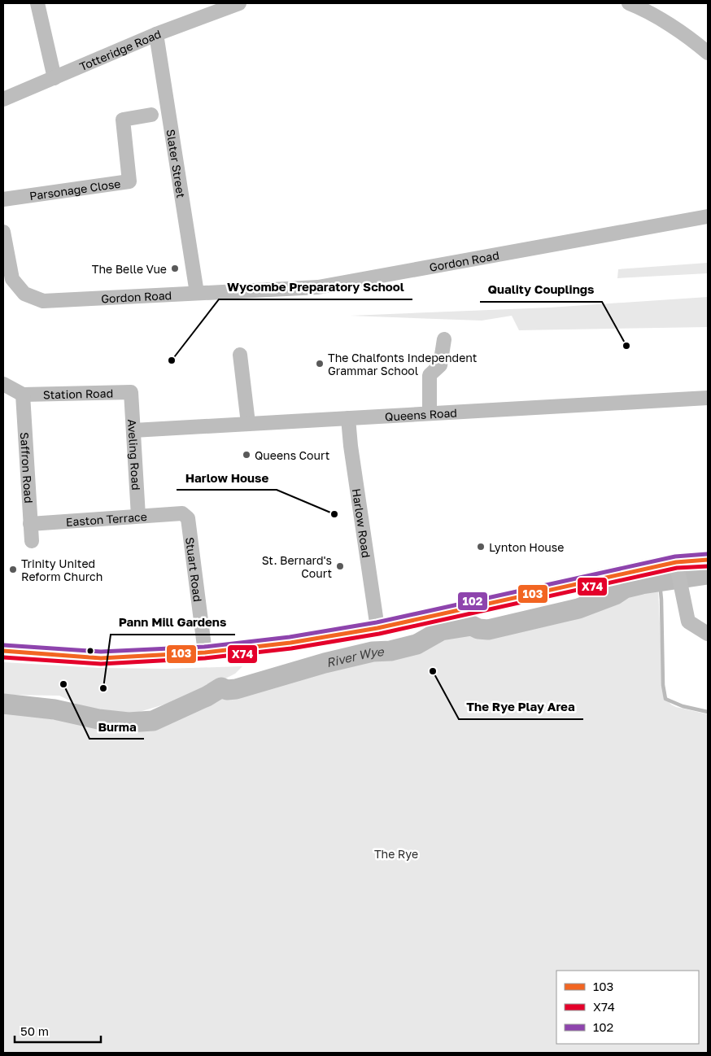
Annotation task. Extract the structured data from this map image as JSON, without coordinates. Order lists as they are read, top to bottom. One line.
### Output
{"streets":{"street":["Totteridge Road","Slater Street","Parsonage Close","Gordon Road","Station Road","Queens Road","Aveling Road","Saffron Road","Easton Terrace","Harlow Road","Stuart Road"]},"crossings":[["Totteridge Road","Slater Street"],["Slater Street","Gordon Road"],["Station Road","Aveling Road"],["Station Road","Saffron Road"],["Queens Road","Aveling Road"],["Queens Road","Harlow Road"],["Aveling Road","Easton Terrace"],["Saffron Road","Easton Terrace"],["Easton Terrace","Stuart Road"]],"water":["River Wye"],"parks":["The Rye"],"places":["The Belle Vue","Quality Couplings","Wycombe Preparatory School","The Chalfonts Independent Grammar School","Queens Court","Harlow House","Lynton House","St. Bernard's Court","Trinity United Reform Church","The Rye Play Area","Burma","Pann Mill Gardens"],"lines":["transit line 102","transit line 103","transit line X74"],"legend":["103","X74","102"],"scale_bar":"50 m"}
